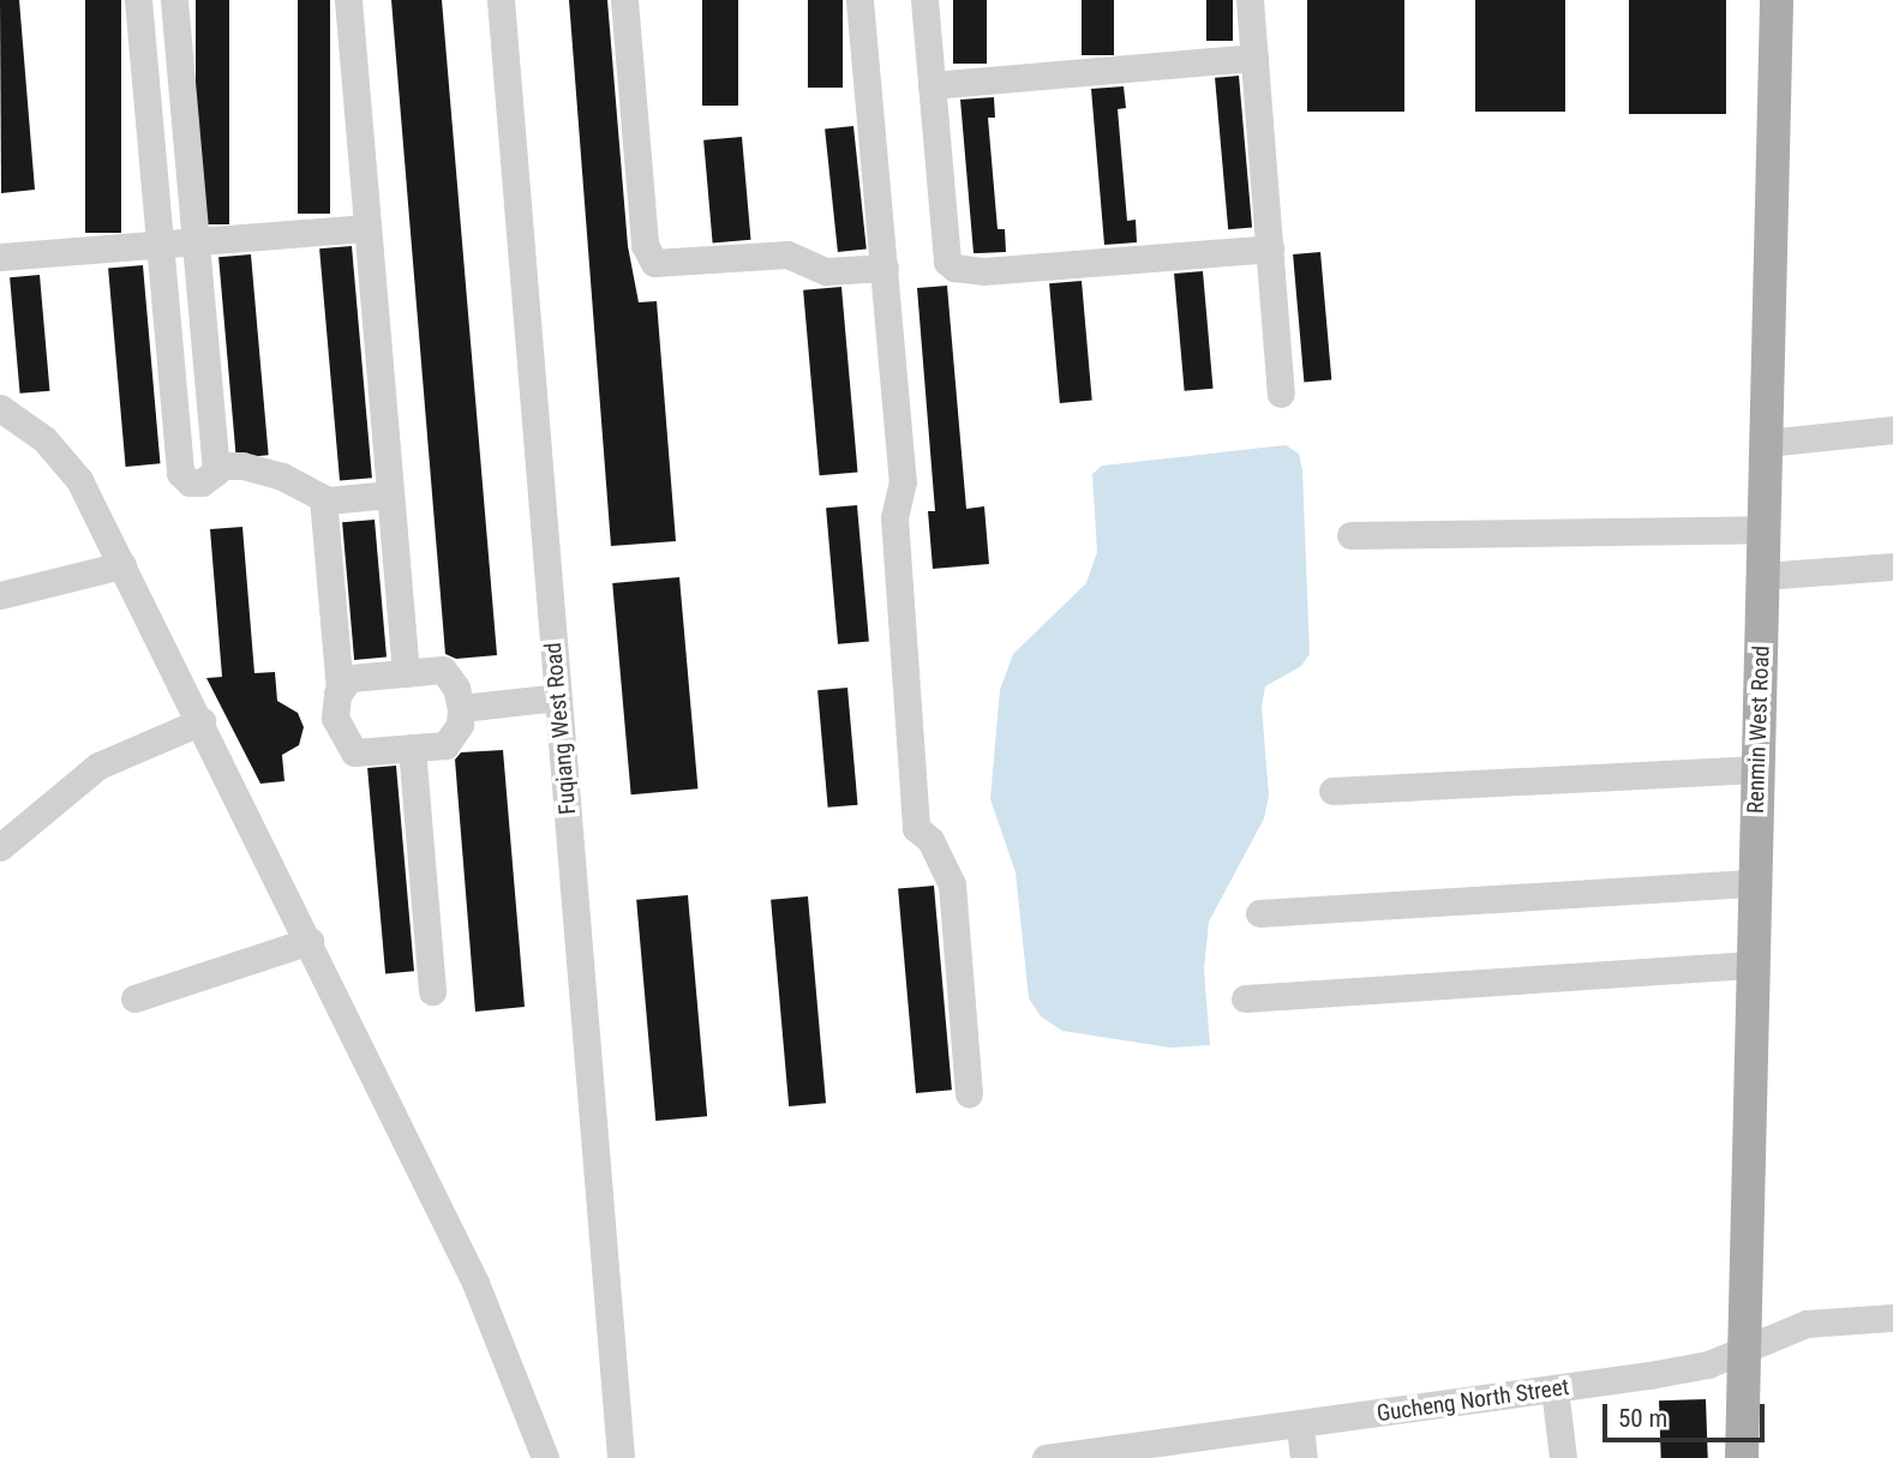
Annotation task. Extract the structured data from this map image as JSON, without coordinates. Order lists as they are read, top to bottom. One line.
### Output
{"streets":{"main road":["Renmin West Road"],"street":["Fuqiang West Road","Gucheng North Street"]},"crossings":[["Renmin West Road","Gucheng North Street"]],"scale_bar":"50 m"}
